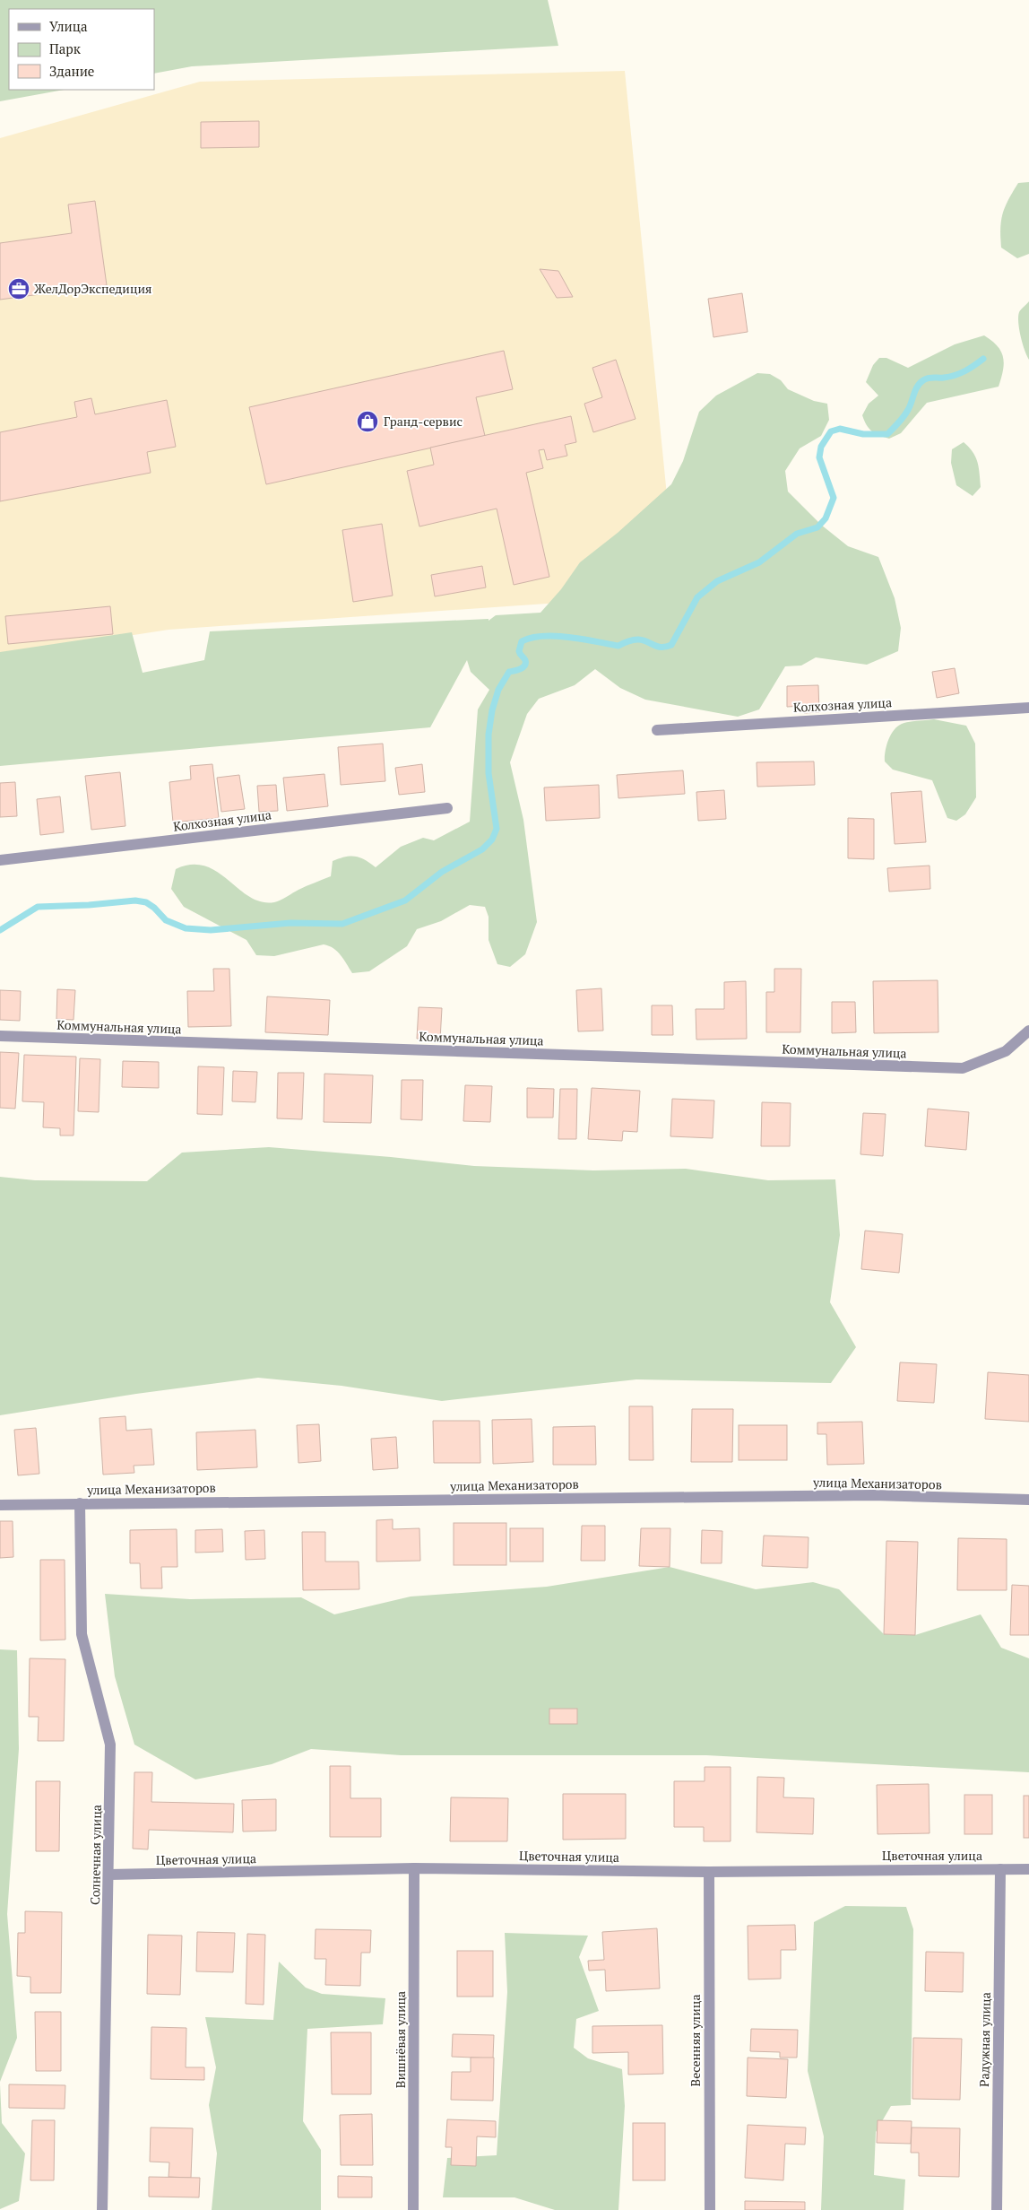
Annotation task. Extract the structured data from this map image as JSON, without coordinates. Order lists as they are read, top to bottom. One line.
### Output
{"streets":{"street":["Колхозная улица","Коммунальная улица","улица Механизаторов","Солнечная улица","Цветочная улица","Вишнёвая улица","Радужная улица","Весенняя улица"]},"crossings":[["улица Механизаторов","Солнечная улица"],["Солнечная улица","Цветочная улица"],["Цветочная улица","Вишнёвая улица"],["Цветочная улица","Радужная улица"],["Цветочная улица","Весенняя улица"]],"places":{"office":["ЖелДорЭкспедиция"],"shop":["Гранд-сервис"]},"legend":["Улица","Парк","Здание"]}
